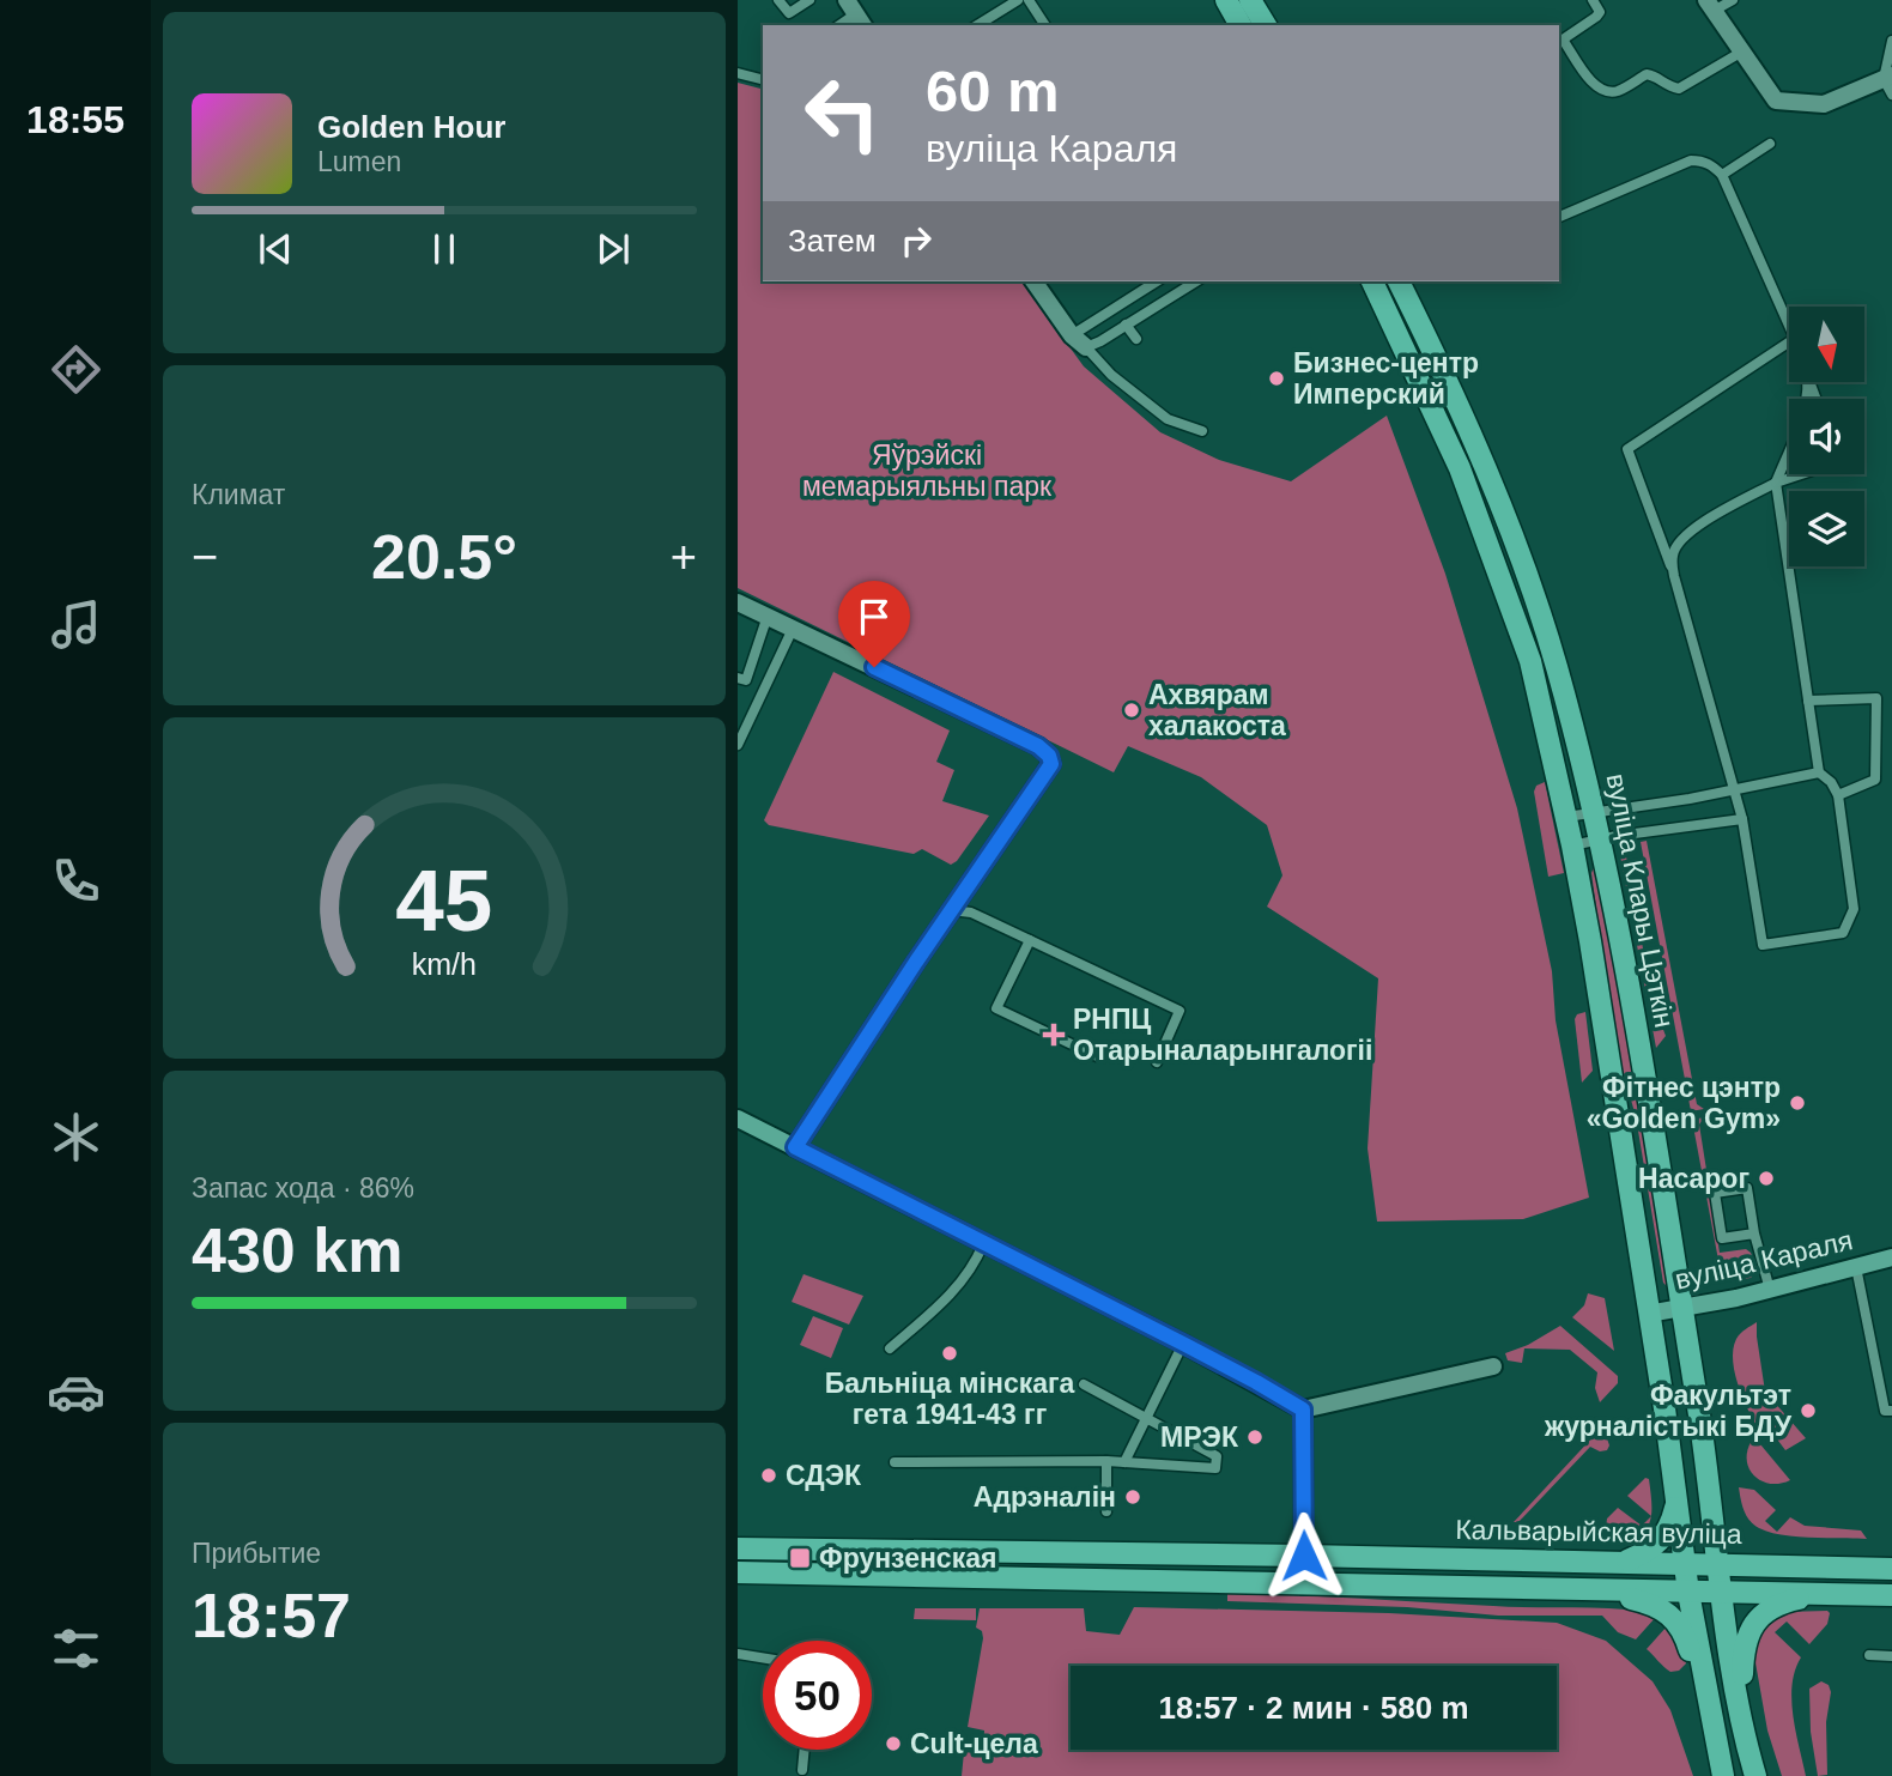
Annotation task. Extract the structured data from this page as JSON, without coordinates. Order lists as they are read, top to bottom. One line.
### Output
{"streets":{"main road":["вуліца Клары Цэткін","вуліца Караля","Кальварыйская вуліца"]},"crossings":[["вуліца Клары Цэткін","вуліца Караля"],["вуліца Клары Цэткін","Кальварыйская вуліца"]],"parks":["Яўрэйскі мемарыяльны парк"],"places":{"other":["Бизнес-центр Имперский","Ахвярам халакоста","Фітнес цэнтр «Golden Gym»","Насарог","Бальніца мінскага гета 1941-43 гг","Факультэт журналістыкі БДУ","МРЭК","СДЭК","Адрэналін","Cult-цела"],"health":["РНПЦ Отарыналарынгалогіі"],"transit":["Фрунзенская"]},"north":"bottom","page":{"tabs":"18:55","turn":["60 m","вуліца Караля"],"song":["Golden Hour","Lumen"],"then":"Затем","tile":["Климат",["Запас хода · 86%","430 km"],["Прибытие","18:57"]],"heat":["−","20.5°","+"],"limit":"50","trip":"18:57 · 2 мин · 580 m","gauge":["45","km/h"]}}
